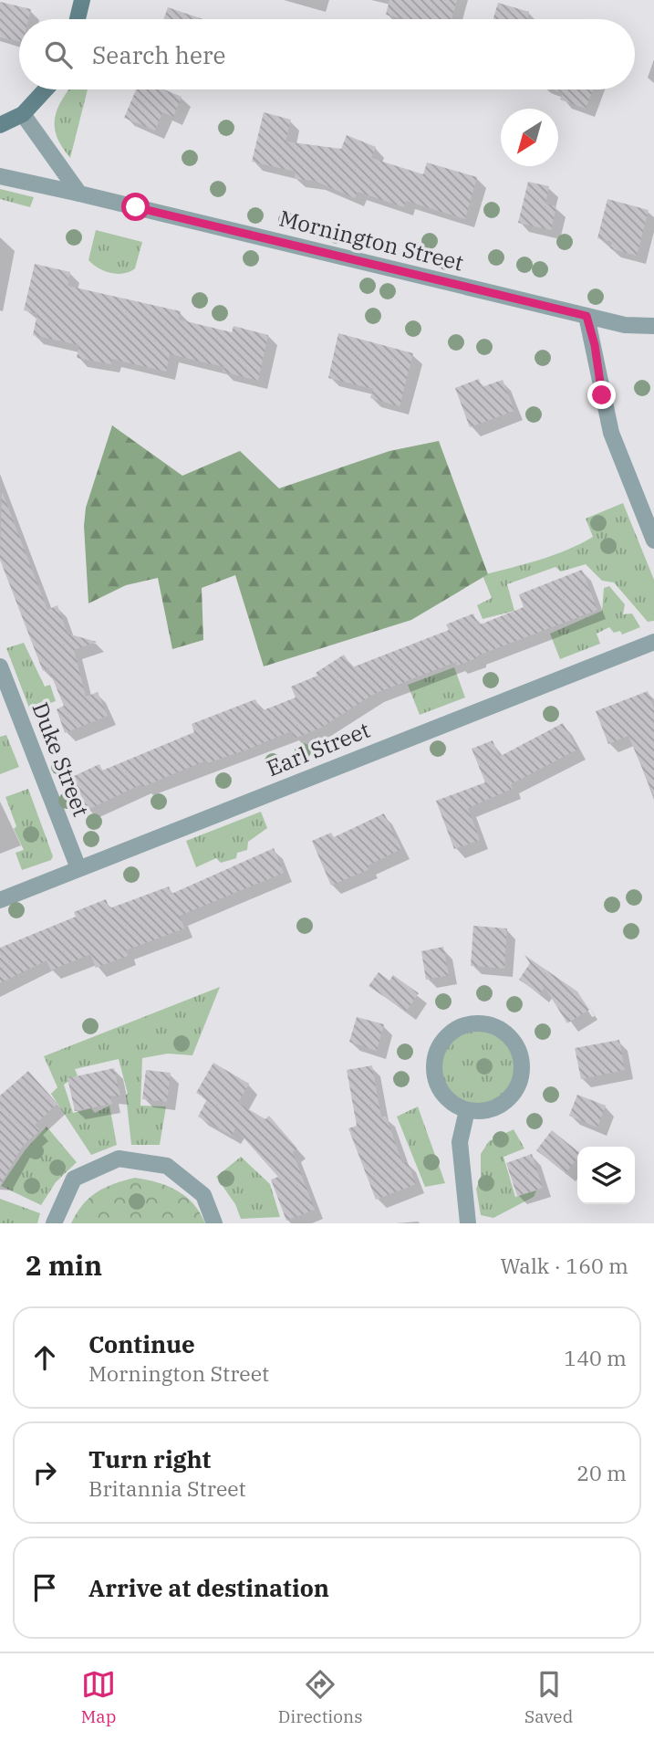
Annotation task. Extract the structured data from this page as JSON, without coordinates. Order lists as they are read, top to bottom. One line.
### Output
{"streets":{"street":["Mornington Street","Earl Street","Duke Street"]},"crossings":[["Earl Street","Duke Street"]],"north":"bottom left","page":{"search":"Search here","heading":["2 min","Walk · 160 m"],"list":[["Continue","Mornington Street","140 m"],["Turn right","Britannia Street","20 m"],"Arrive at destination"],"nav":["Map","Directions","Saved"]}}
